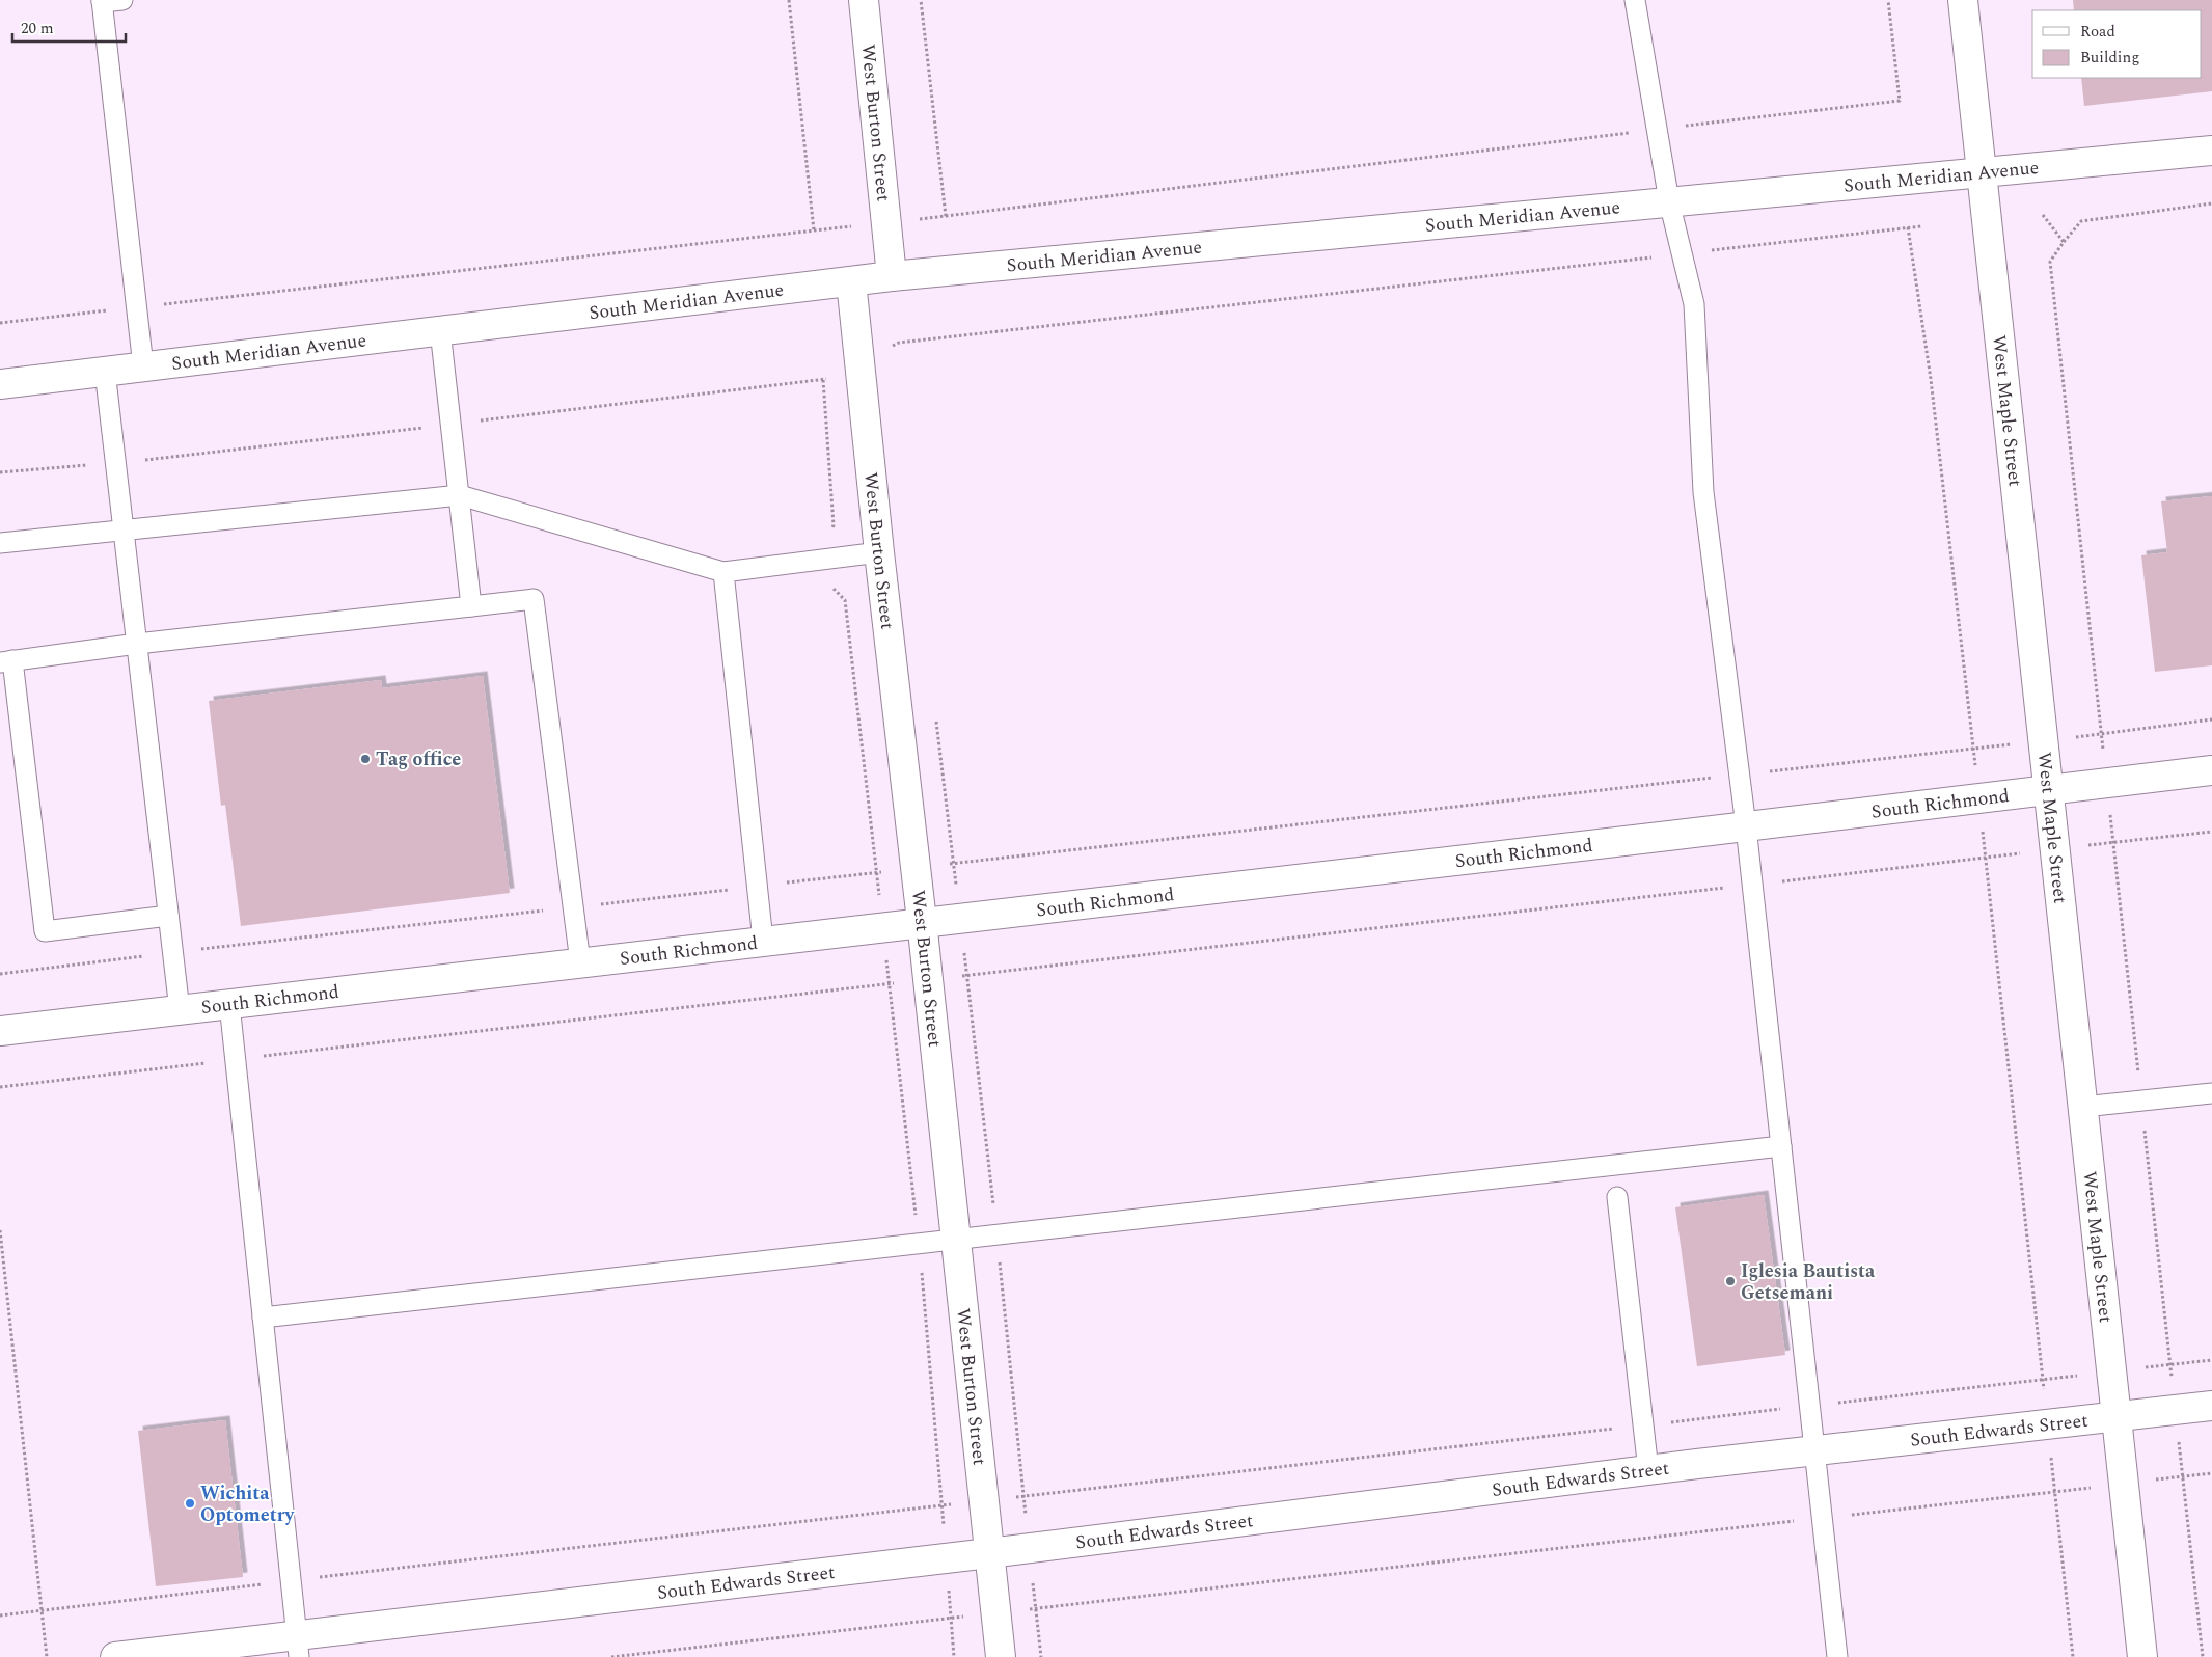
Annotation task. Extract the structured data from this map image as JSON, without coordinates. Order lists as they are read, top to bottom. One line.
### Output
{"streets":{"street":["West Burton Street","South Meridian Avenue","West Maple Street","South Richmond","South Edwards Street"]},"crossings":[["West Burton Street","South Meridian Avenue"],["West Burton Street","South Richmond"],["West Burton Street","South Edwards Street"],["South Meridian Avenue","West Maple Street"],["West Maple Street","South Richmond"],["West Maple Street","South Edwards Street"]],"places":["Tag office","Iglesia Bautista Getsemani","Wichita Optometry"],"legend":["Road","Building"],"scale_bar":"20 m"}
